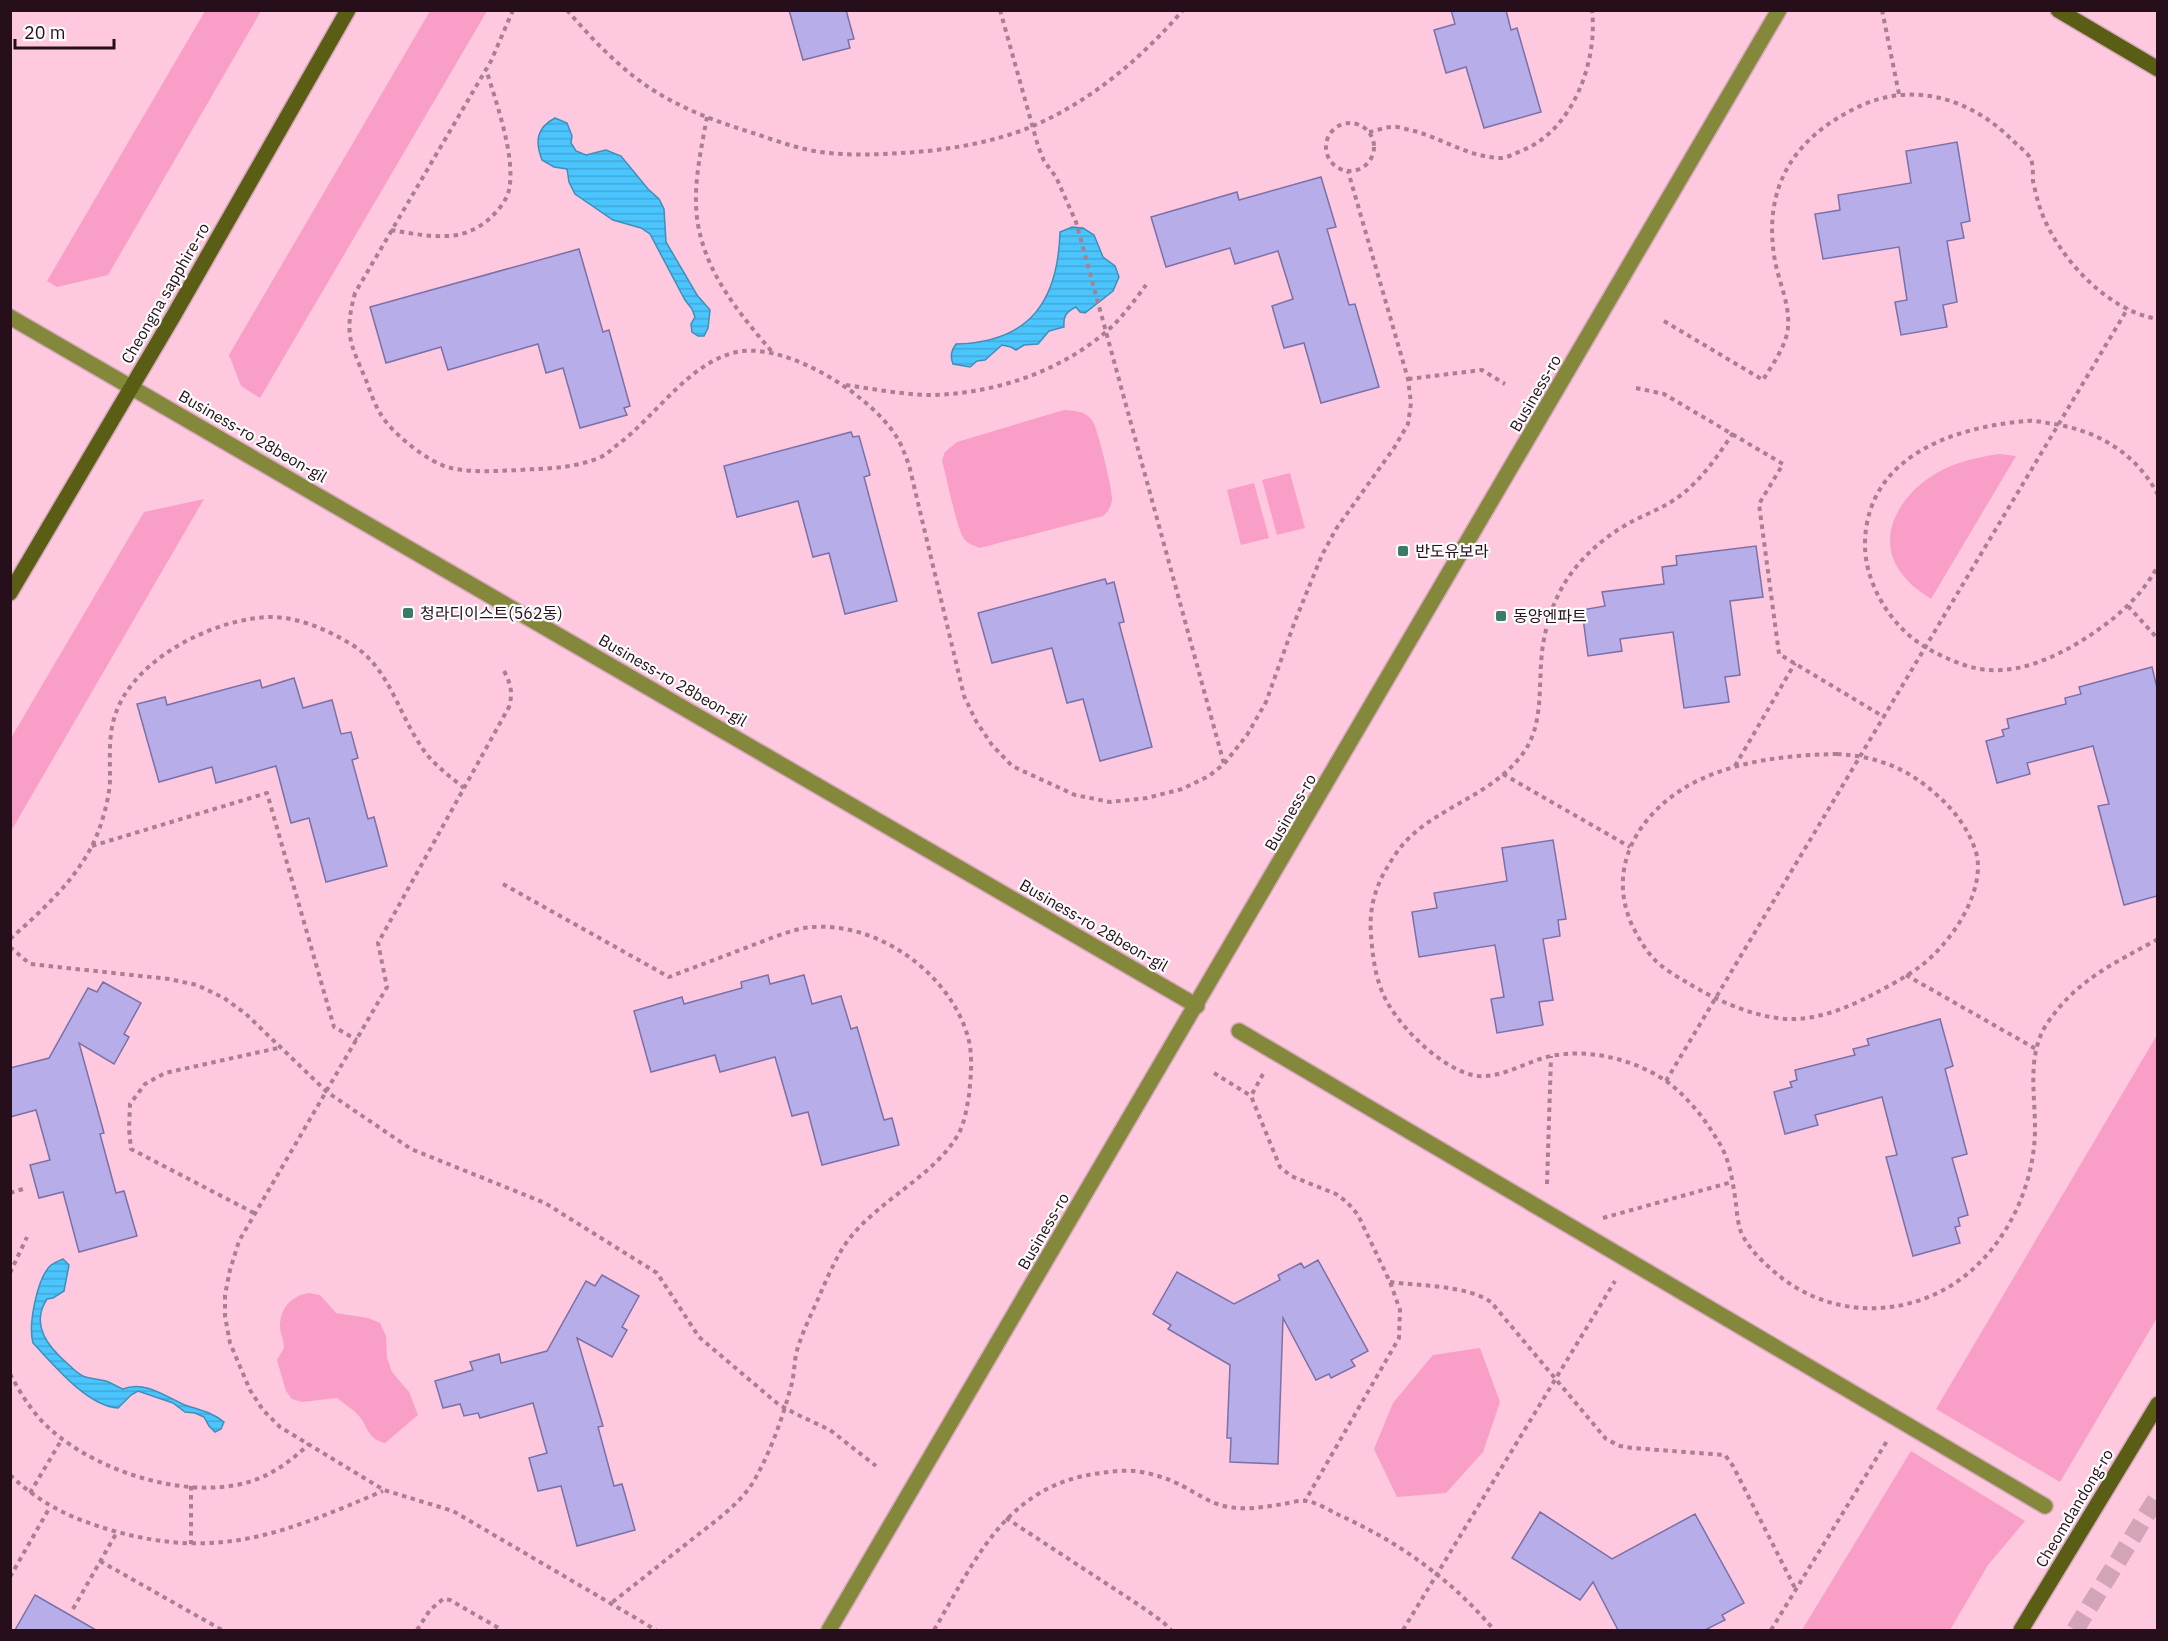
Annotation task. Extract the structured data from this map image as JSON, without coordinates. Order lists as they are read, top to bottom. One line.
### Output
{"streets":{"street":["Cheongna sapphire-ro","Business-ro","Business-ro 28beon-gil","Cheomdandong-ro"]},"crossings":[["Cheongna sapphire-ro","Business-ro 28beon-gil"],["Business-ro","Business-ro 28beon-gil"]],"places":{"transit":["반도유보라","청라디이스트(562동)","동양엔파트"]},"scale_bar":"20 m"}
